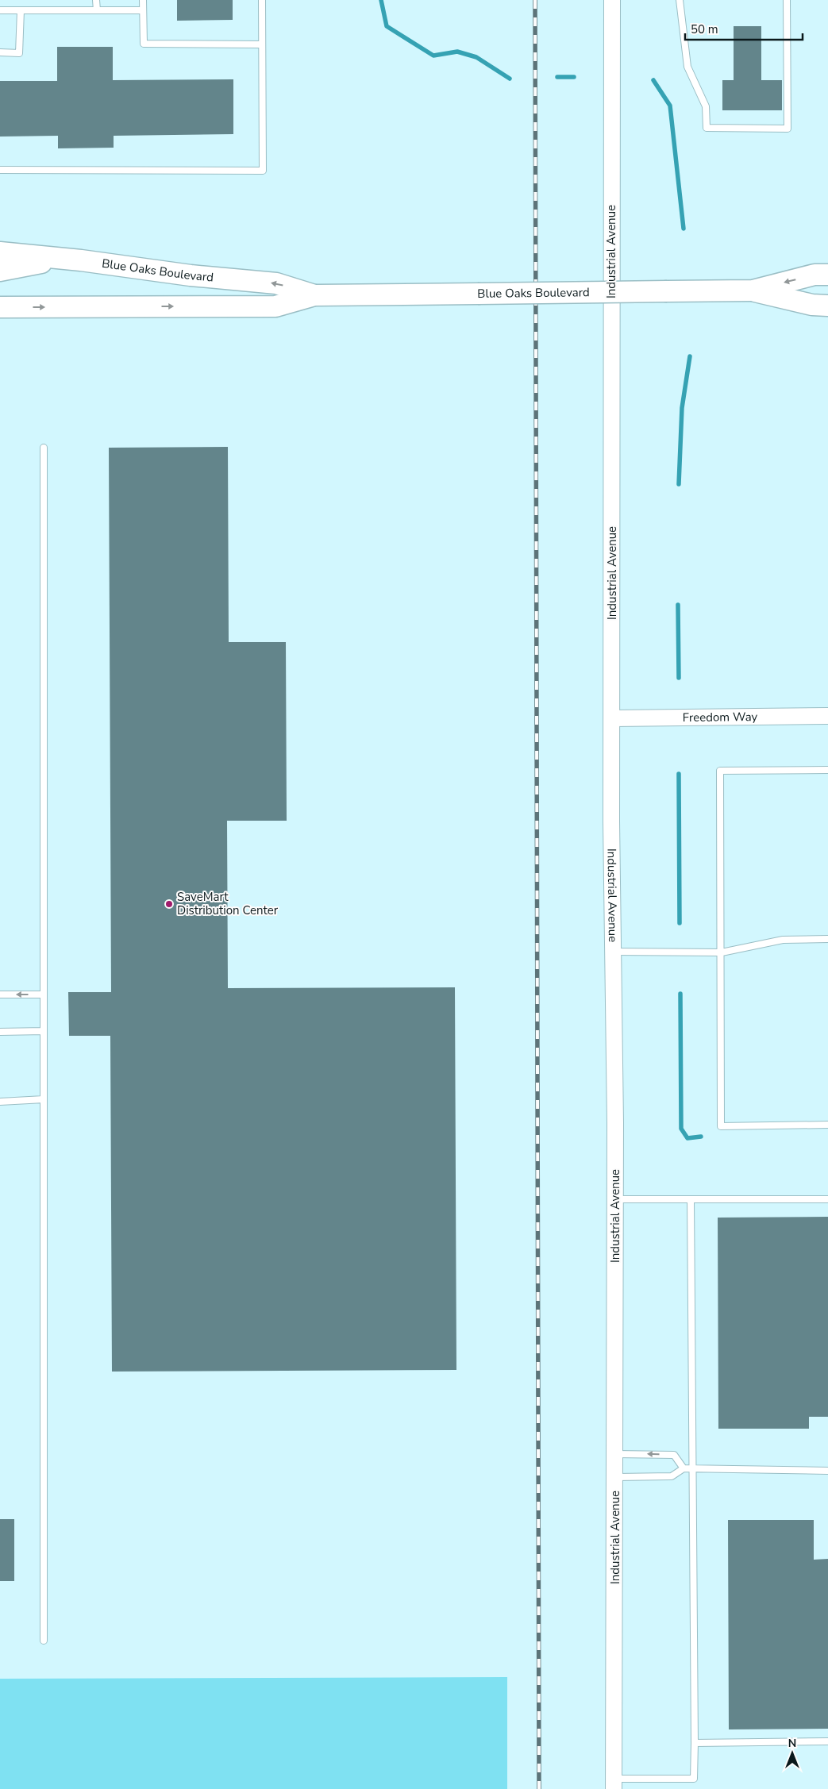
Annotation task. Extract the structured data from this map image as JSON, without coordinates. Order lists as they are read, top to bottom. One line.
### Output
{"streets":{"main road":["Blue Oaks Boulevard"],"street":["Industrial Avenue","Freedom Way"]},"crossings":[["Industrial Avenue","Freedom Way"]],"places":["SaveMart Distribution Center"],"scale_bar":"50 m","north":"top"}
